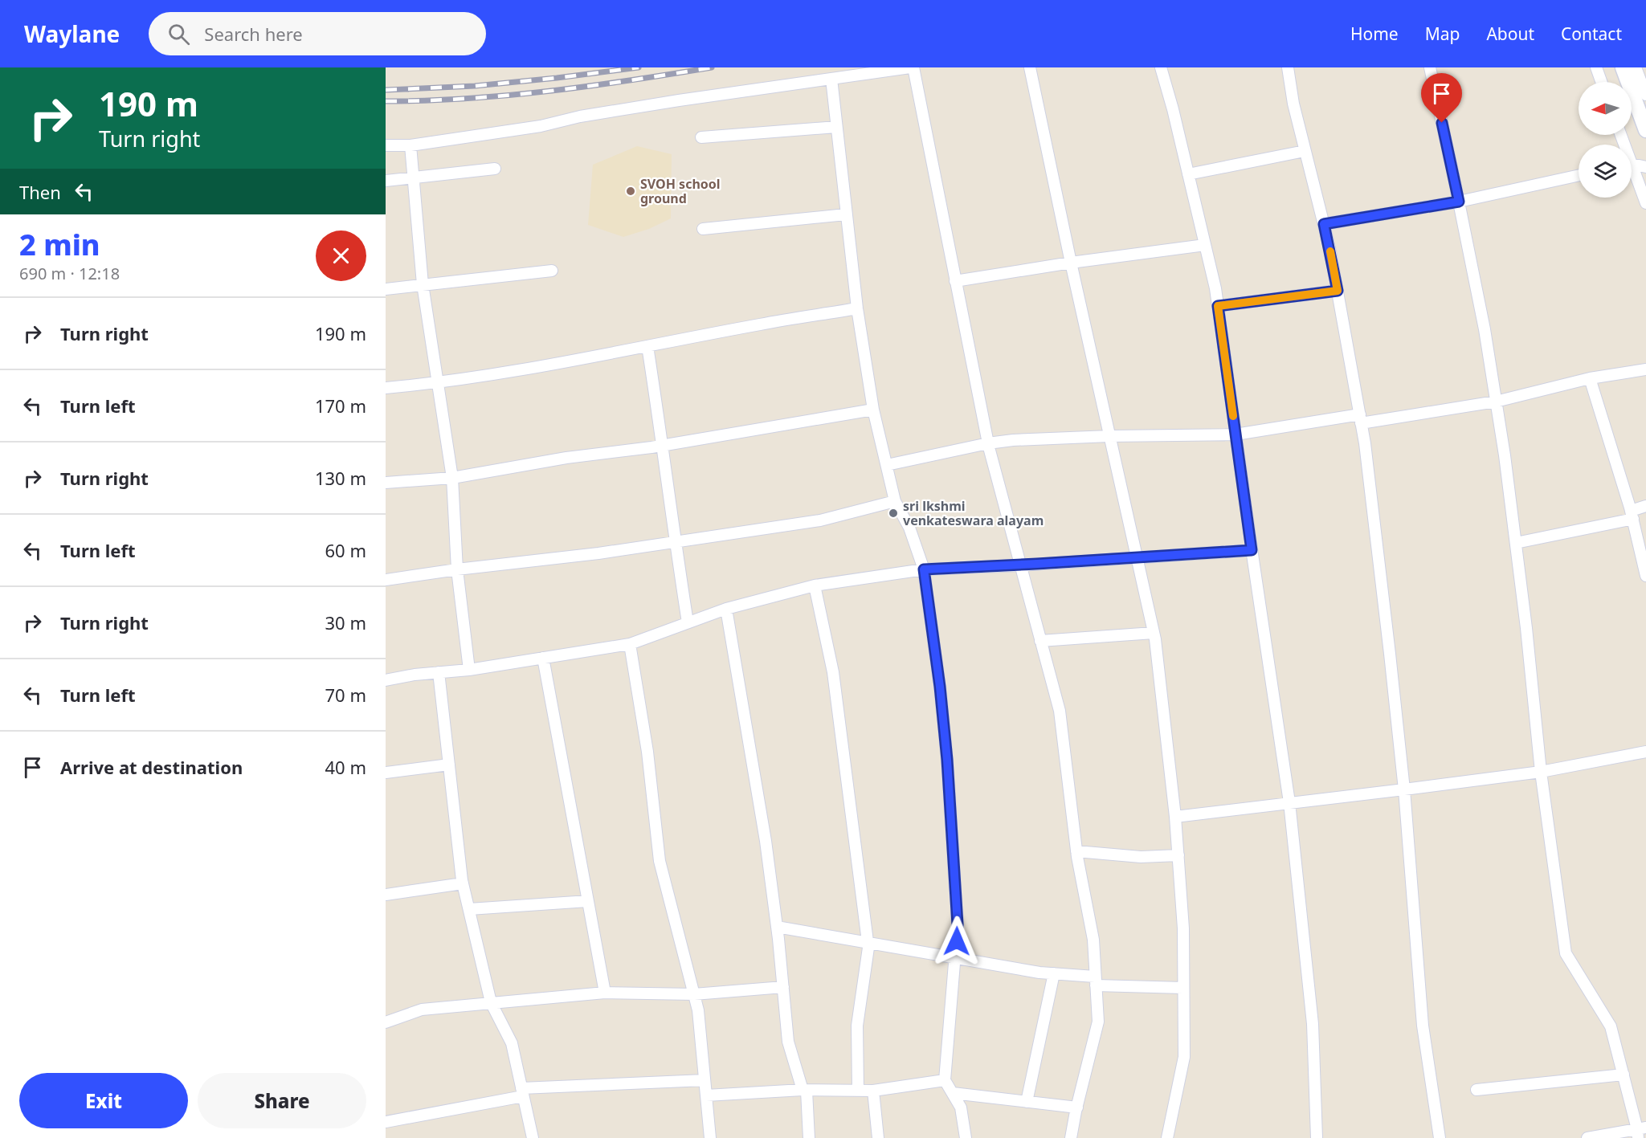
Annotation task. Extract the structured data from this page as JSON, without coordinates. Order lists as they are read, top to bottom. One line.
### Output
{"places":["SVOH school ground","sri lkshmi venkateswara alayam"],"north":"left","page":{"header":"Waylane","search":"Search here","nav":["Home","Map","About","Contact"],"turn":["190 m","Turn right"],"then":"Then","heading":["2 min","690 m · 12:18"],"list":[{"name":"Turn right","value":"190 m"},{"name":"Turn left","value":"170 m"},{"name":"Turn right","value":"130 m"},{"name":"Turn left","value":"60 m"},{"name":"Turn right","value":"30 m"},{"name":"Turn left","value":"70 m"},{"name":"Arrive at destination","value":"40 m"}],"buttons":["Exit","Share"]}}
